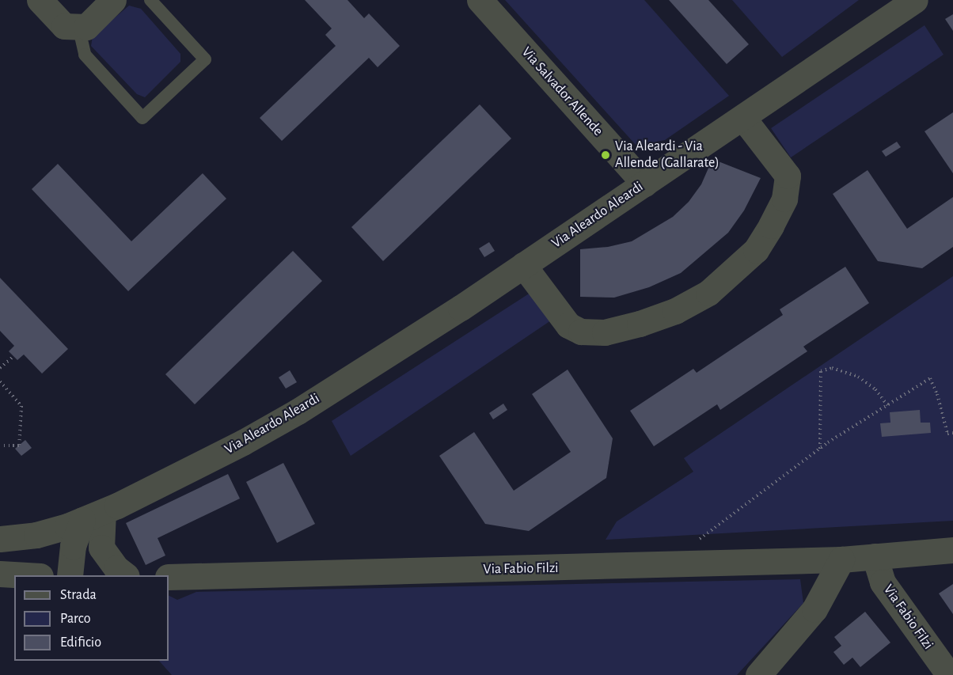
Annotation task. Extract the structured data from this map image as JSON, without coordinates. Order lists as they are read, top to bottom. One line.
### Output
{"streets":{"street":["Via Salvador Allende","Via Aleardo Aleardi","Via Fabio Filzi"]},"crossings":[["Via Salvador Allende","Via Aleardo Aleardi"]],"places":["Via Aleardi - Via Allende (Gallarate)"],"legend":["Strada","Parco","Edificio"]}
